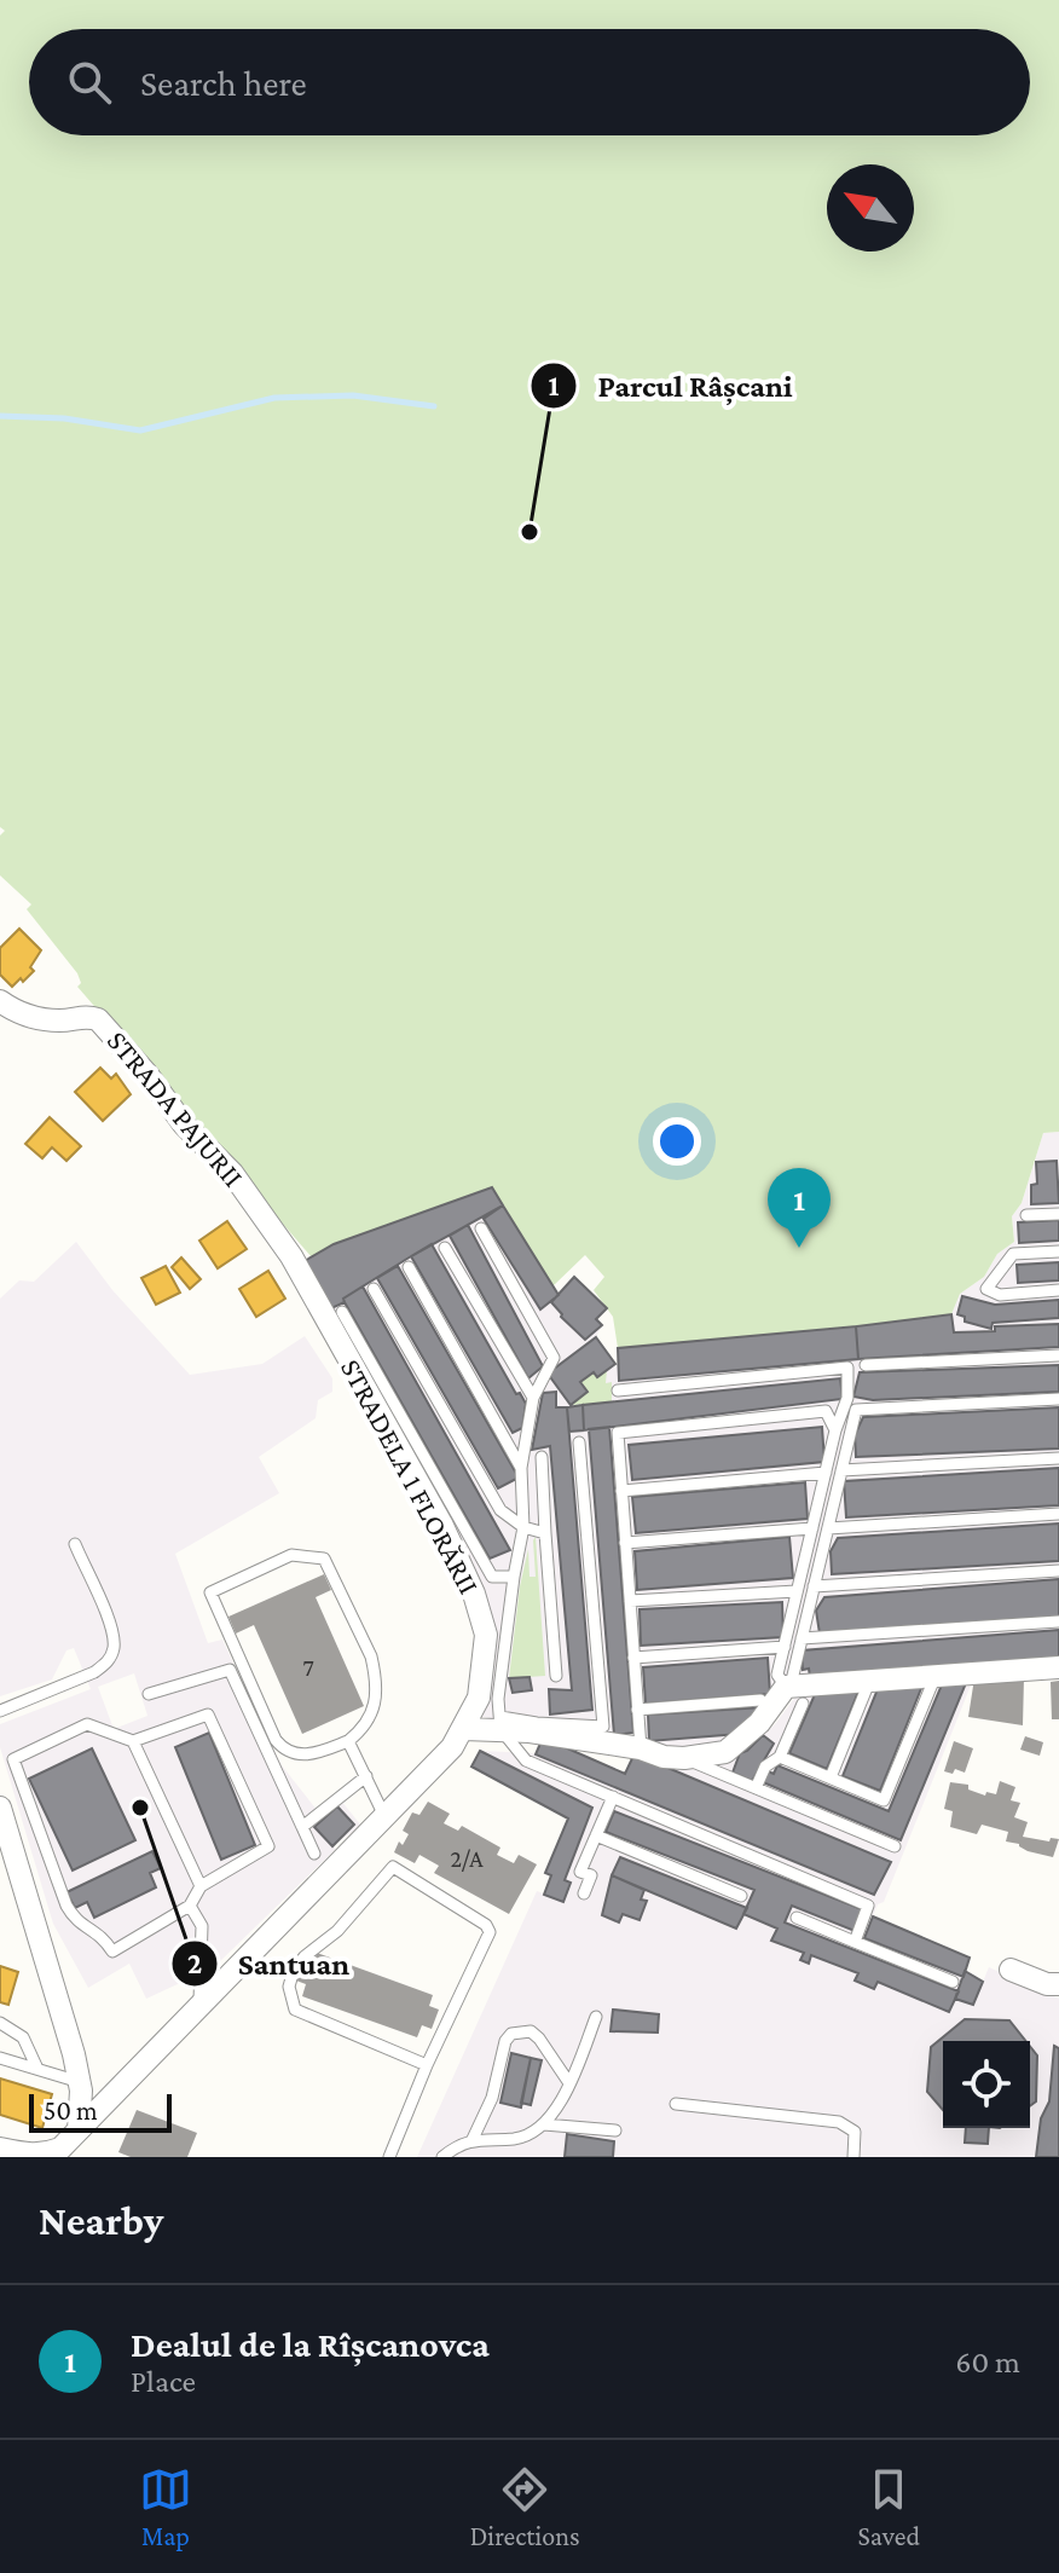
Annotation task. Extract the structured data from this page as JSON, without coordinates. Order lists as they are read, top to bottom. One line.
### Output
{"streets":{"street":["STRADA PAJURII","STRADELA 1 FLORĂRII"]},"crossings":[["STRADA PAJURII","STRADELA 1 FLORĂRII"]],"places":["Parcul Râșcani","Santuan"],"house_numbers":["7","2/A"],"scale_bar":"50 m","north":"top left","page":{"search":"Search here","pins":"1","scale":"50 m","heading":"Nearby","list":[{"mark":"1","name":"Dealul de la Rîșcanovca","note":"Place","value":"60 m"}],"nav":["Map","Directions","Saved"]}}
